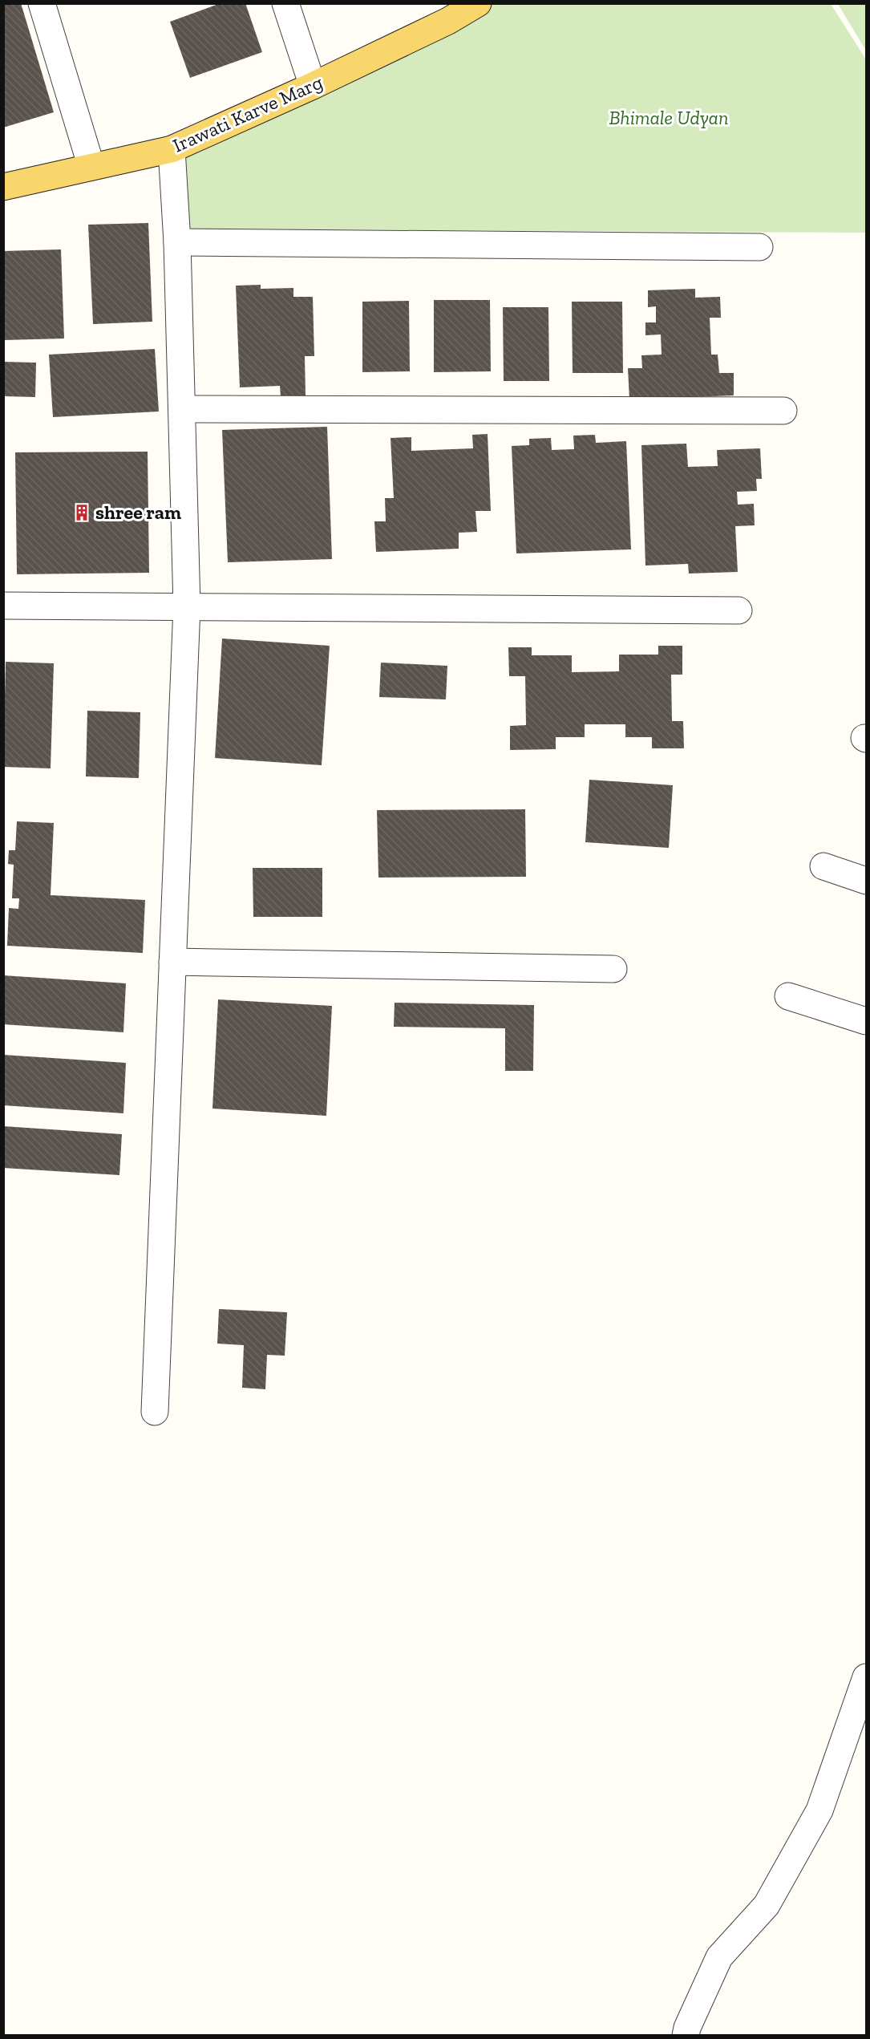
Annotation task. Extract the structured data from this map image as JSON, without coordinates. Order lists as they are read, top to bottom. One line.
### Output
{"streets":{"main road":["Irawati Karve Marg"]},"parks":["Bhimale Udyan"],"places":{"building":["shree ram"]}}
